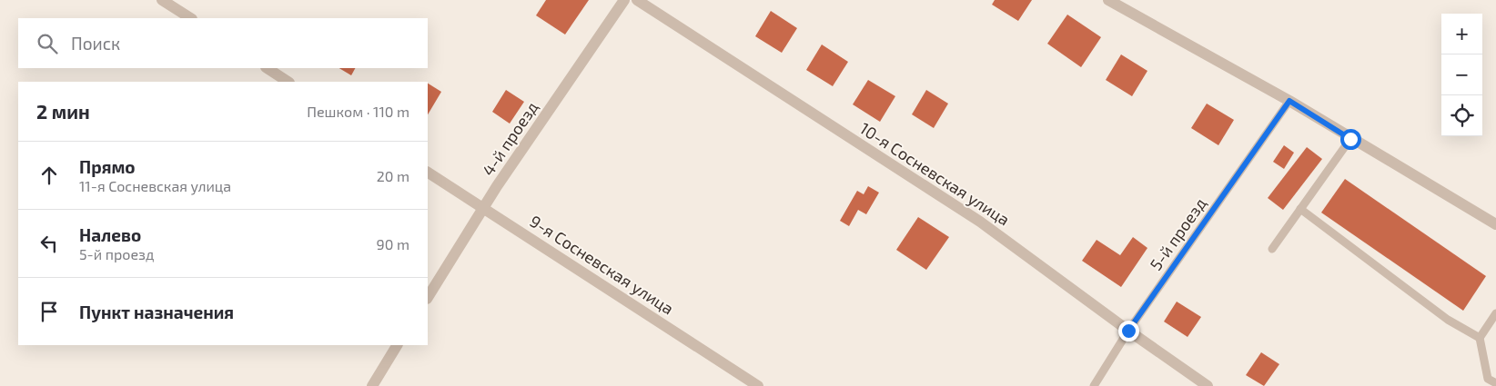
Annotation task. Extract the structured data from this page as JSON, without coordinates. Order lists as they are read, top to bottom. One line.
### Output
{"streets":{"street":["4-й проезд","10-я Сосневская улица","9-я Сосневская улица"],"lane":["5-й проезд"]},"crossings":[["4-й проезд","9-я Сосневская улица"],["10-я Сосневская улица","5-й проезд"]],"page":{"map_buttons":["+","−"],"search":"Поиск","heading":["2 мин","Пешком · 110 m"],"list":[["Прямо","11-я Сосневская улица","20 m"],["Налево","5-й проезд","90 m"],"Пункт назначения"]}}
